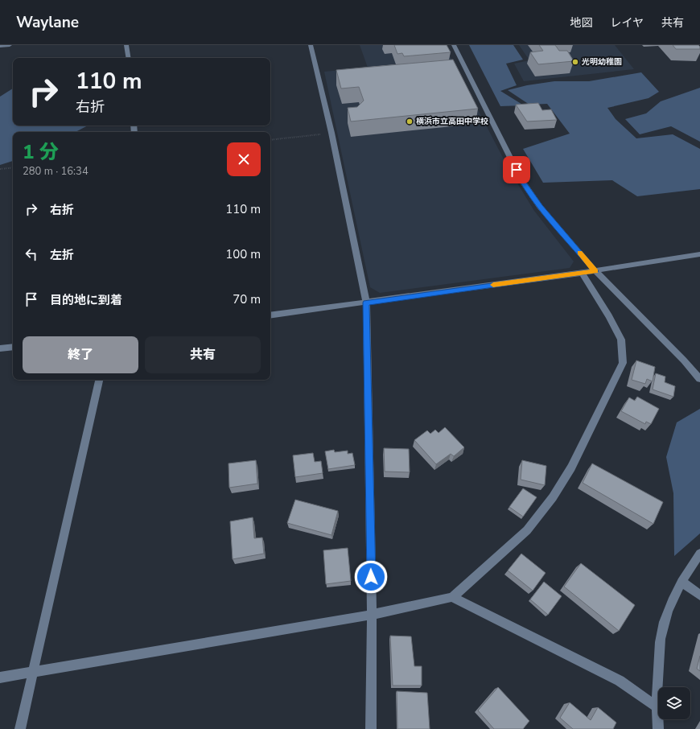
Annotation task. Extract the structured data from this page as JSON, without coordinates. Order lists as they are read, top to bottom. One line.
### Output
{"places":["光明幼稚園","横浜市立高田中学校"],"page":{"header":"Waylane","nav":["地図","レイヤ","共有"],"turn":["110 m","右折"],"heading":["1 分","280 m · 16:34"],"list":[{"name":"右折","value":"110 m"},{"name":"左折","value":"100 m"},{"name":"目的地に到着","value":"70 m"}],"buttons":["終了","共有"]}}
